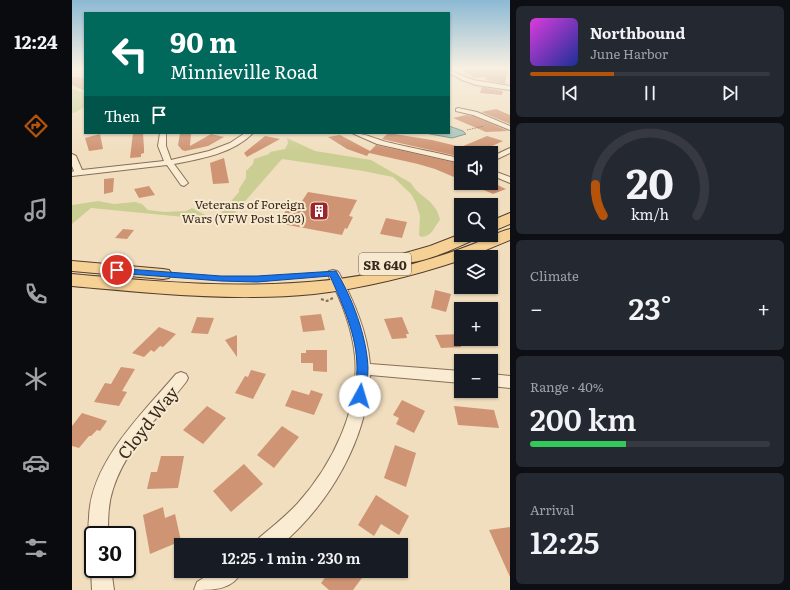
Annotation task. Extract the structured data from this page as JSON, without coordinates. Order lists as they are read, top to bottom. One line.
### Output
{"streets":{"main road":["SR 640"],"street":["Cloyd Way"]},"places":{"building":["Veterans of Foreign Wars (VFW Post 1503)"]},"page":{"tabs":"12:24","turn":["90 m","Minnieville Road"],"song":["Northbound","June Harbor"],"then":"Then","map_buttons":["+","−"],"tile":["Climate",["Range · 40%","200 km"],["Arrival","12:25"]],"heat":["−","23°","+"],"limit":"30","trip":"12:25 · 1 min · 230 m","gauge":["20","km/h"]}}
